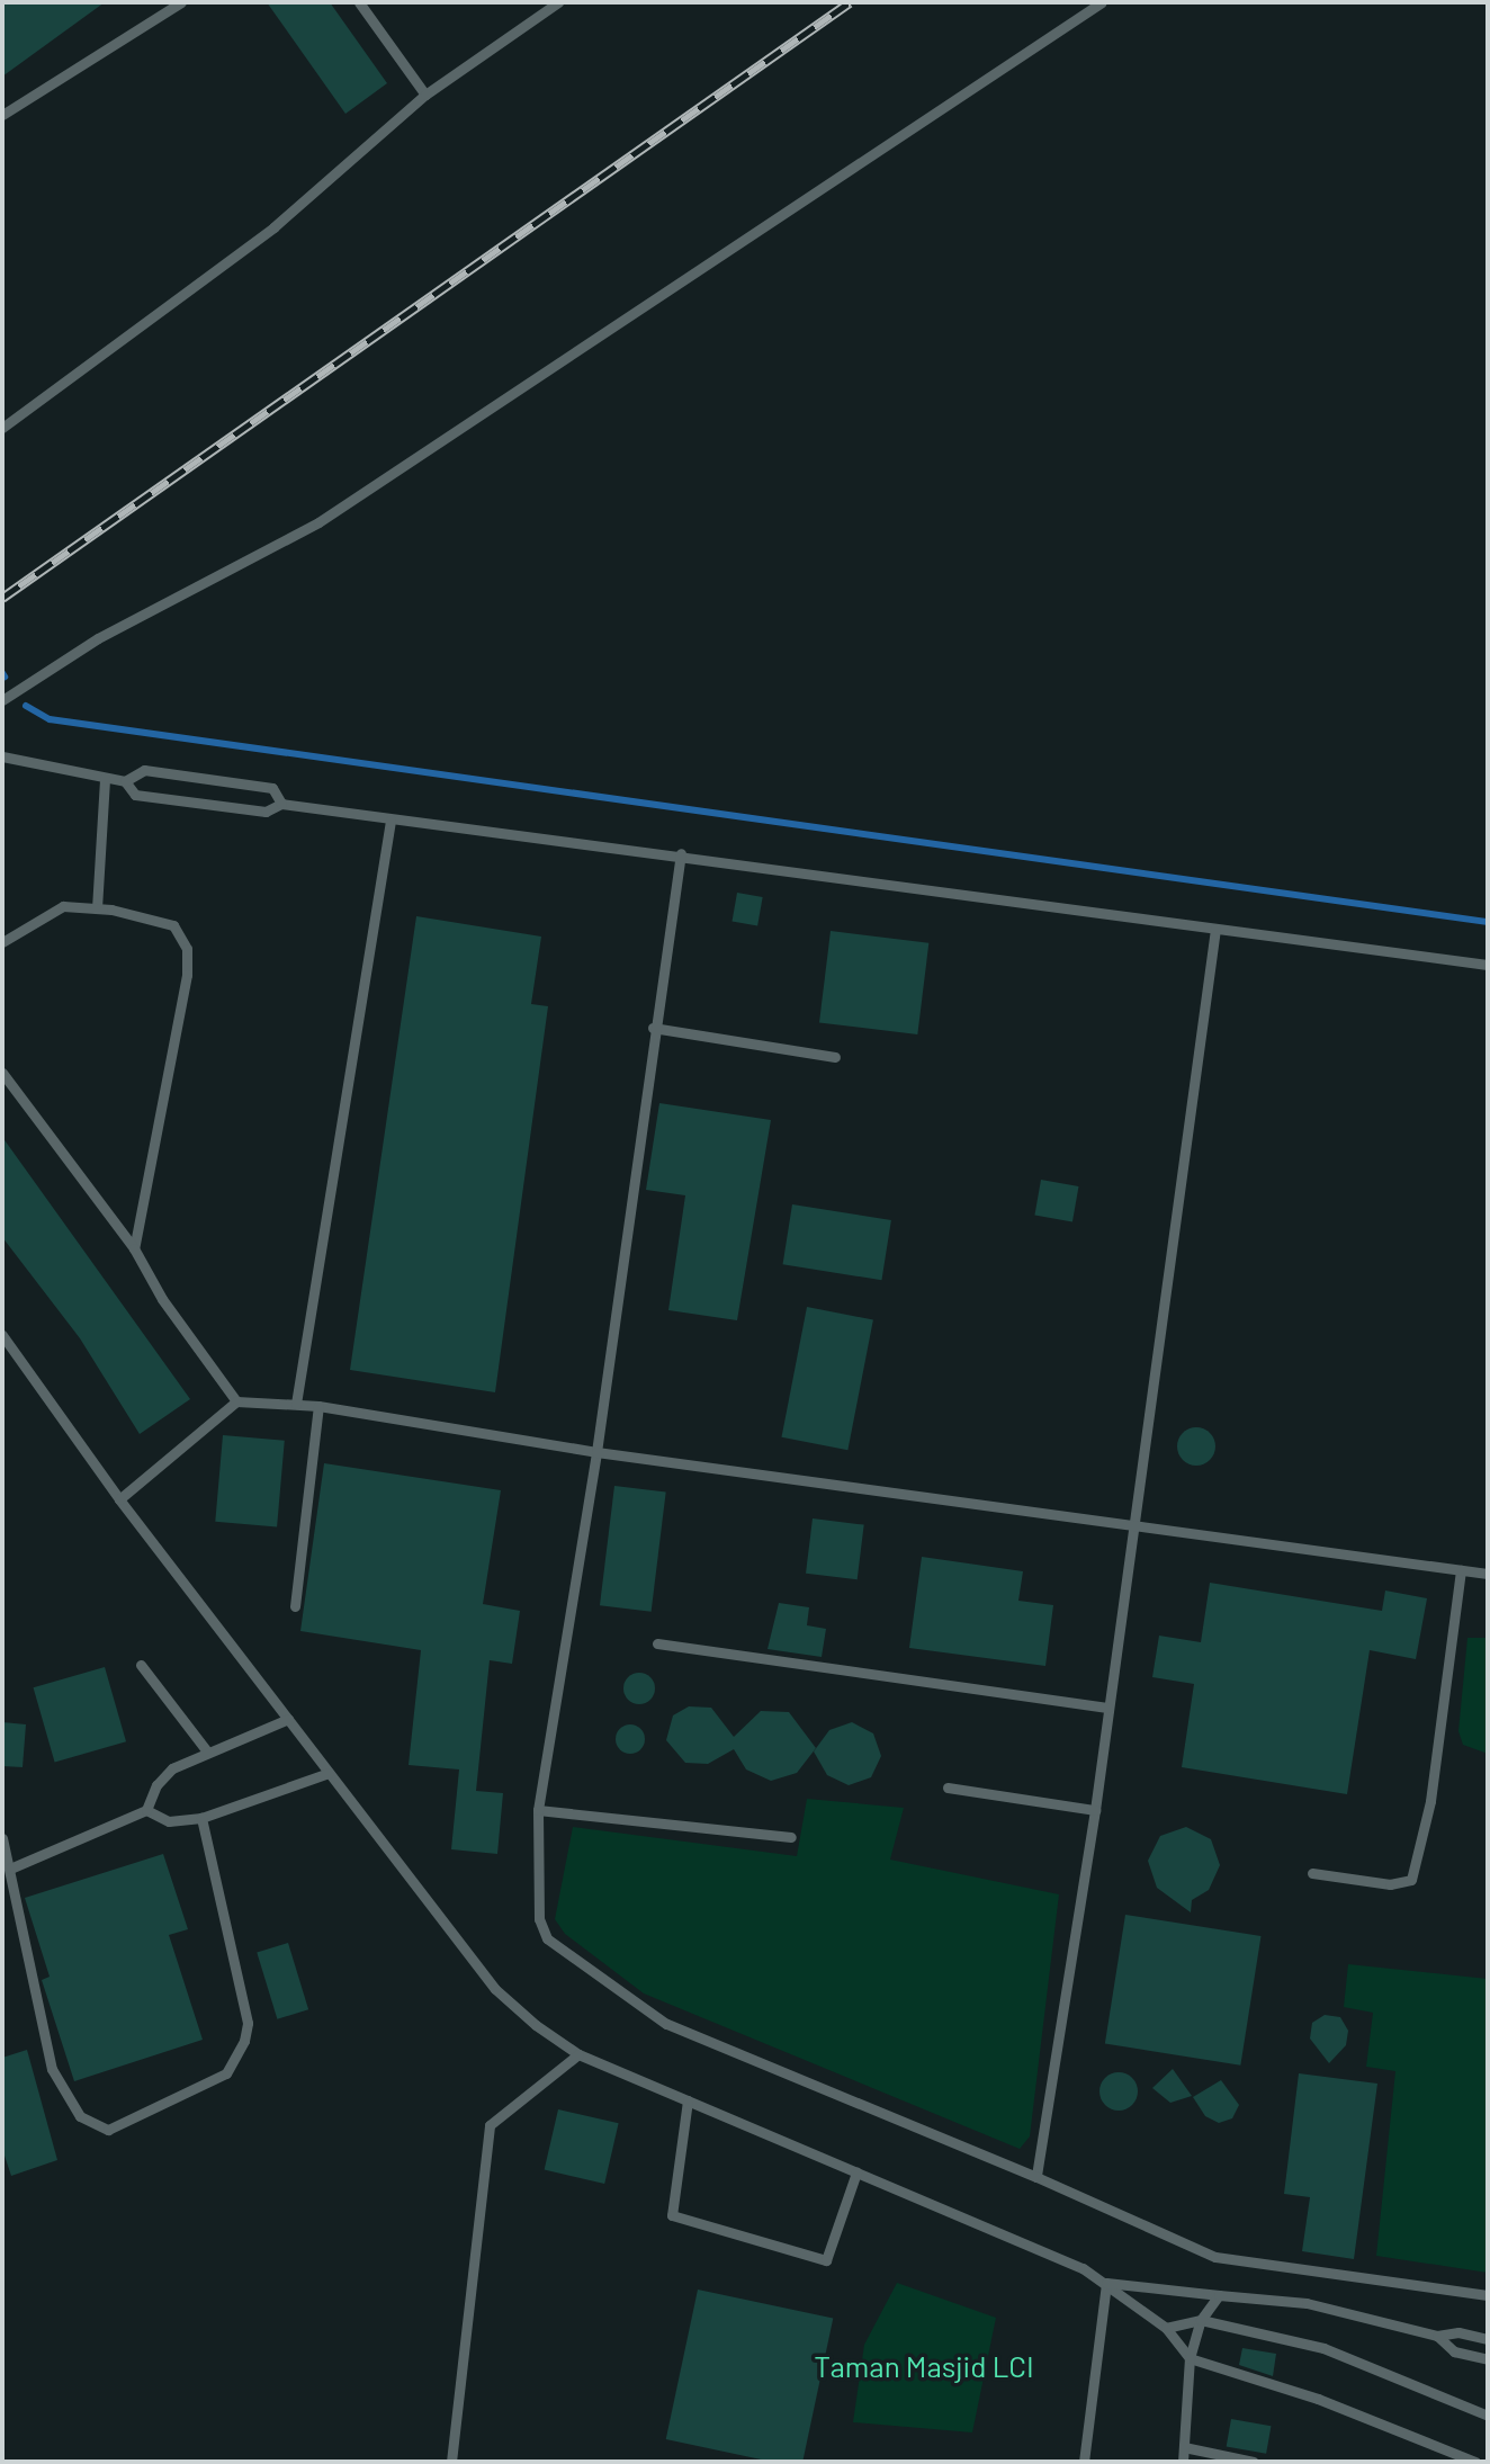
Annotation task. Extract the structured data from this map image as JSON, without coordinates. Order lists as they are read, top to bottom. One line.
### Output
{"parks":["Taman Masjid LCI"]}
